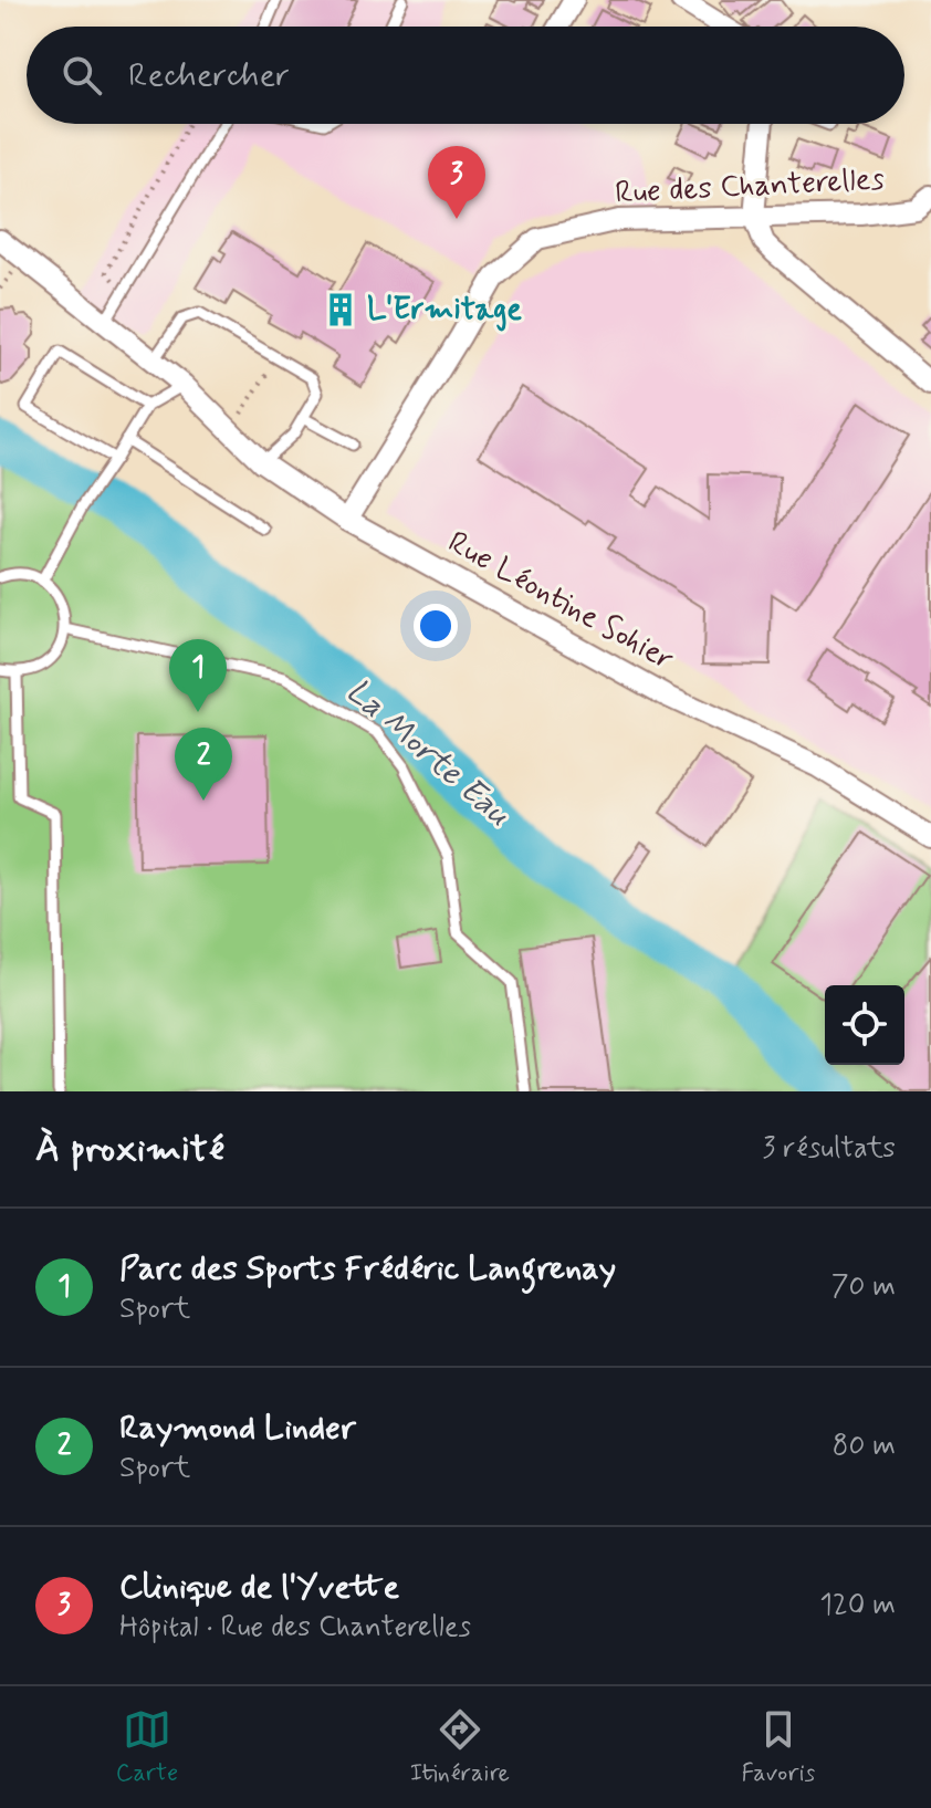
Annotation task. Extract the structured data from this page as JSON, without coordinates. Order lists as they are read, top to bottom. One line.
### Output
{"streets":{"street":["Rue des Chanterelles","Rue Léontine Sohier"]},"crossings":[["Rue des Chanterelles","Rue Léontine Sohier"]],"water":["La Morte Eau"],"places":{"building":["L'Ermitage"]},"page":{"search":"Rechercher","pins":["3","1","2"],"heading":["À proximité","3 résultats"],"list":[{"mark":"1","name":"Parc des Sports Frédéric Langrenay","note":"Sport","value":"70 m"},{"mark":"2","name":"Raymond Linder","note":"Sport","value":"80 m"},{"mark":"3","name":"Clinique de l'Yvette","note":"Hôpital · Rue des Chanterelles","value":"120 m"}],"nav":["Carte","Itinéraire","Favoris"]}}
